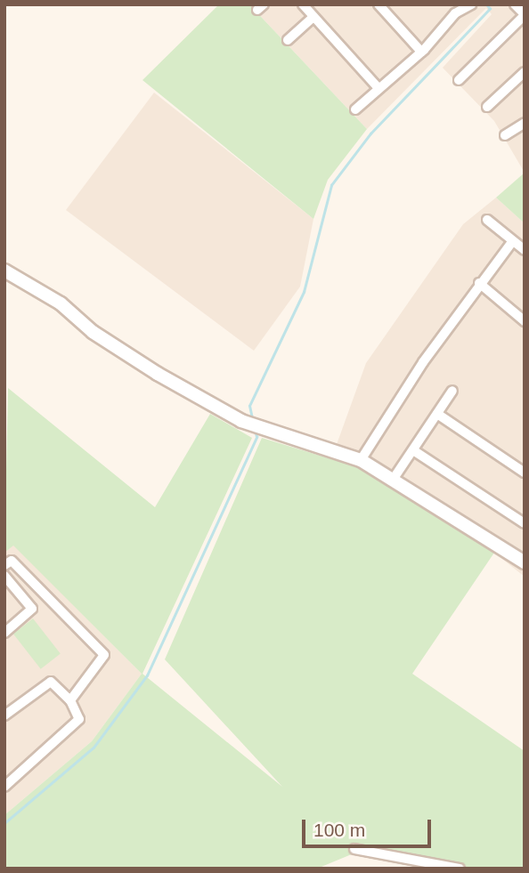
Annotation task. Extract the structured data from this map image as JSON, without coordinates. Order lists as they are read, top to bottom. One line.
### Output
{"scale_bar":"100 m"}
